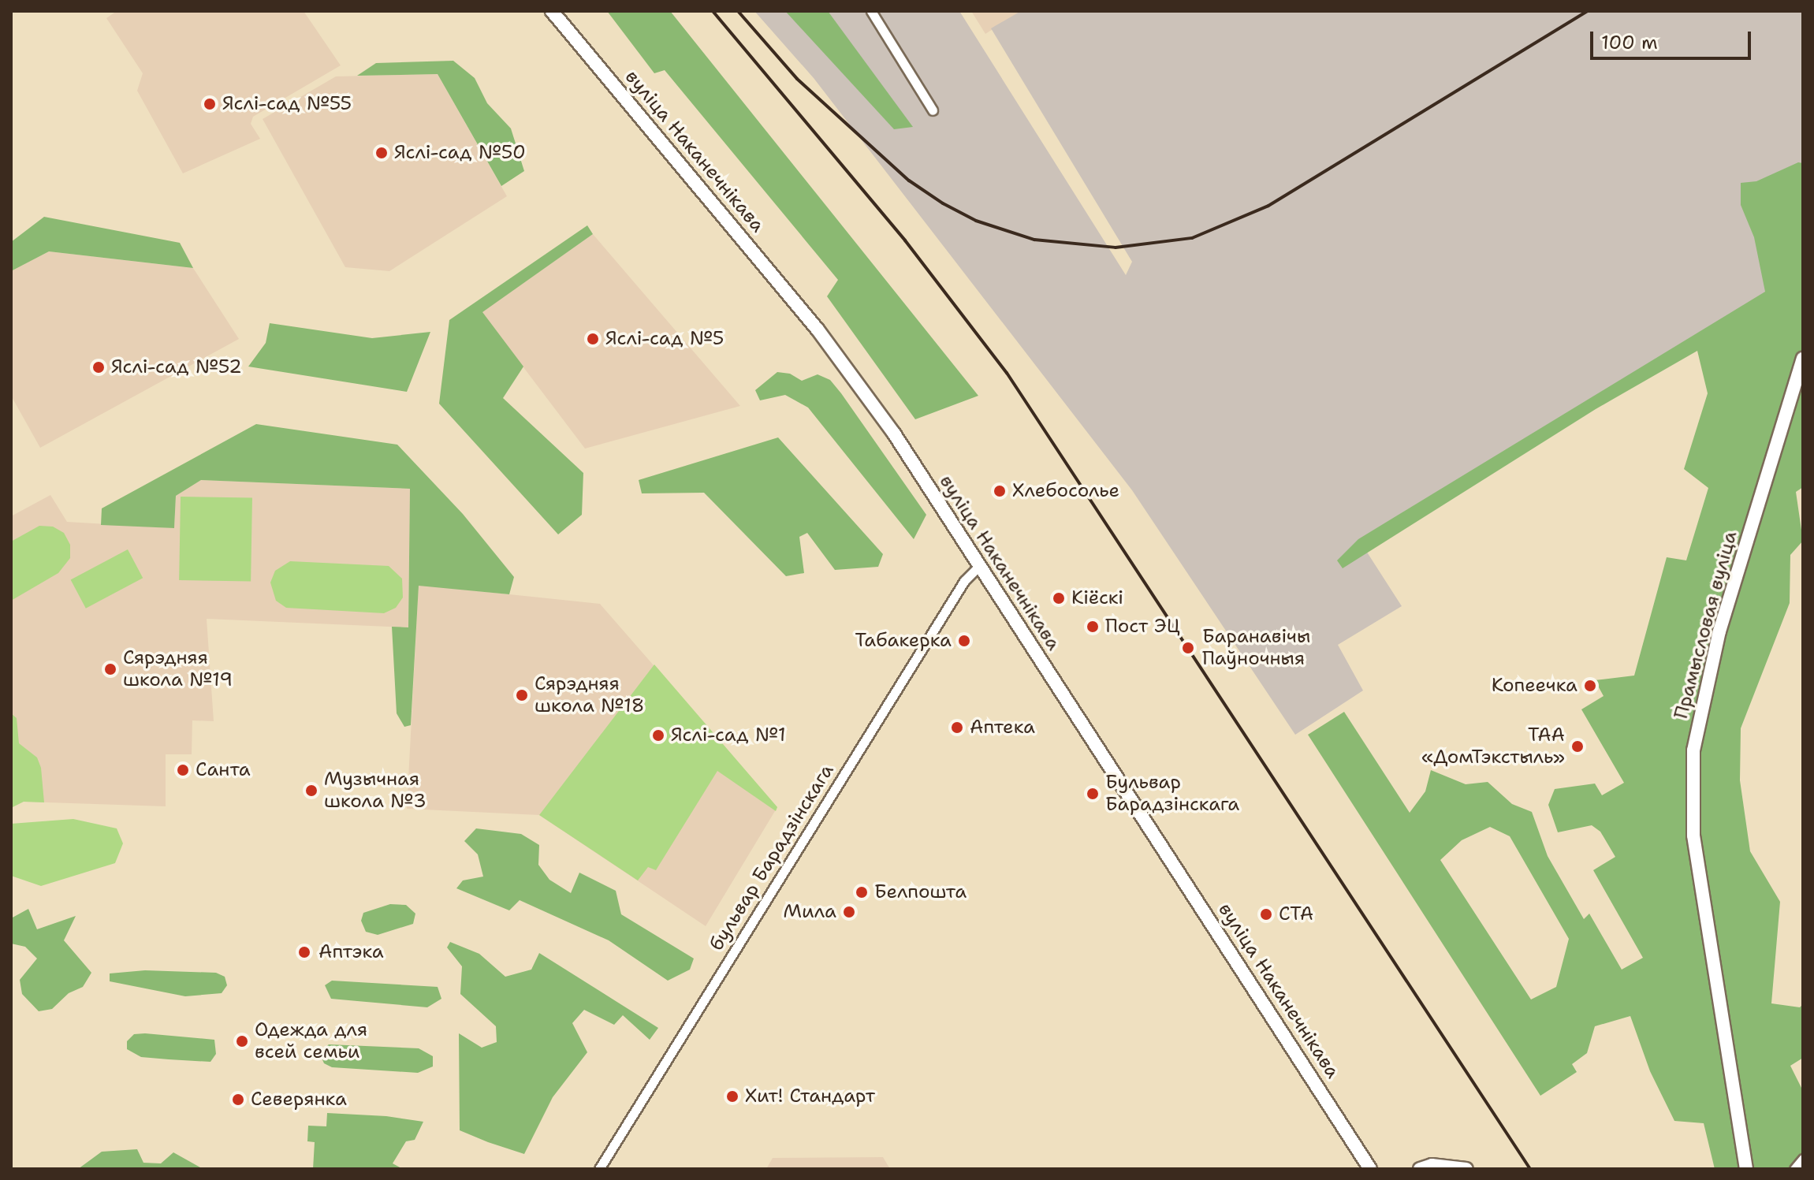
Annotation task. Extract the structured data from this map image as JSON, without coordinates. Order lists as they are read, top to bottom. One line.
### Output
{"streets":{"main road":["вуліца Наканечнікава","Прамысловая вуліца"],"street":["бульвар Барадзінскага"]},"crossings":[["вуліца Наканечнікава","бульвар Барадзінскага"]],"places":["Яслі-сад №55","Яслі-сад №50","Яслі-сад №5","Яслі-сад №52","Хлебосолье","Кіёскі","Пост ЭЦ","Табакерка","Баранавічы Паўночныя","Сярэдняя школа №19","Копеечка","Сярэдняя школа №18","Аптека","Яслі-сад №1","ТАА «ДомТэкстыль»","Санта","Музычная школа №3","Бульвар Барадзінскага","Белпошта","Мила","СТА","Аптэка","Одежда для всей семьи","Хит! Стандарт","Северянка"],"scale_bar":"100 m"}
